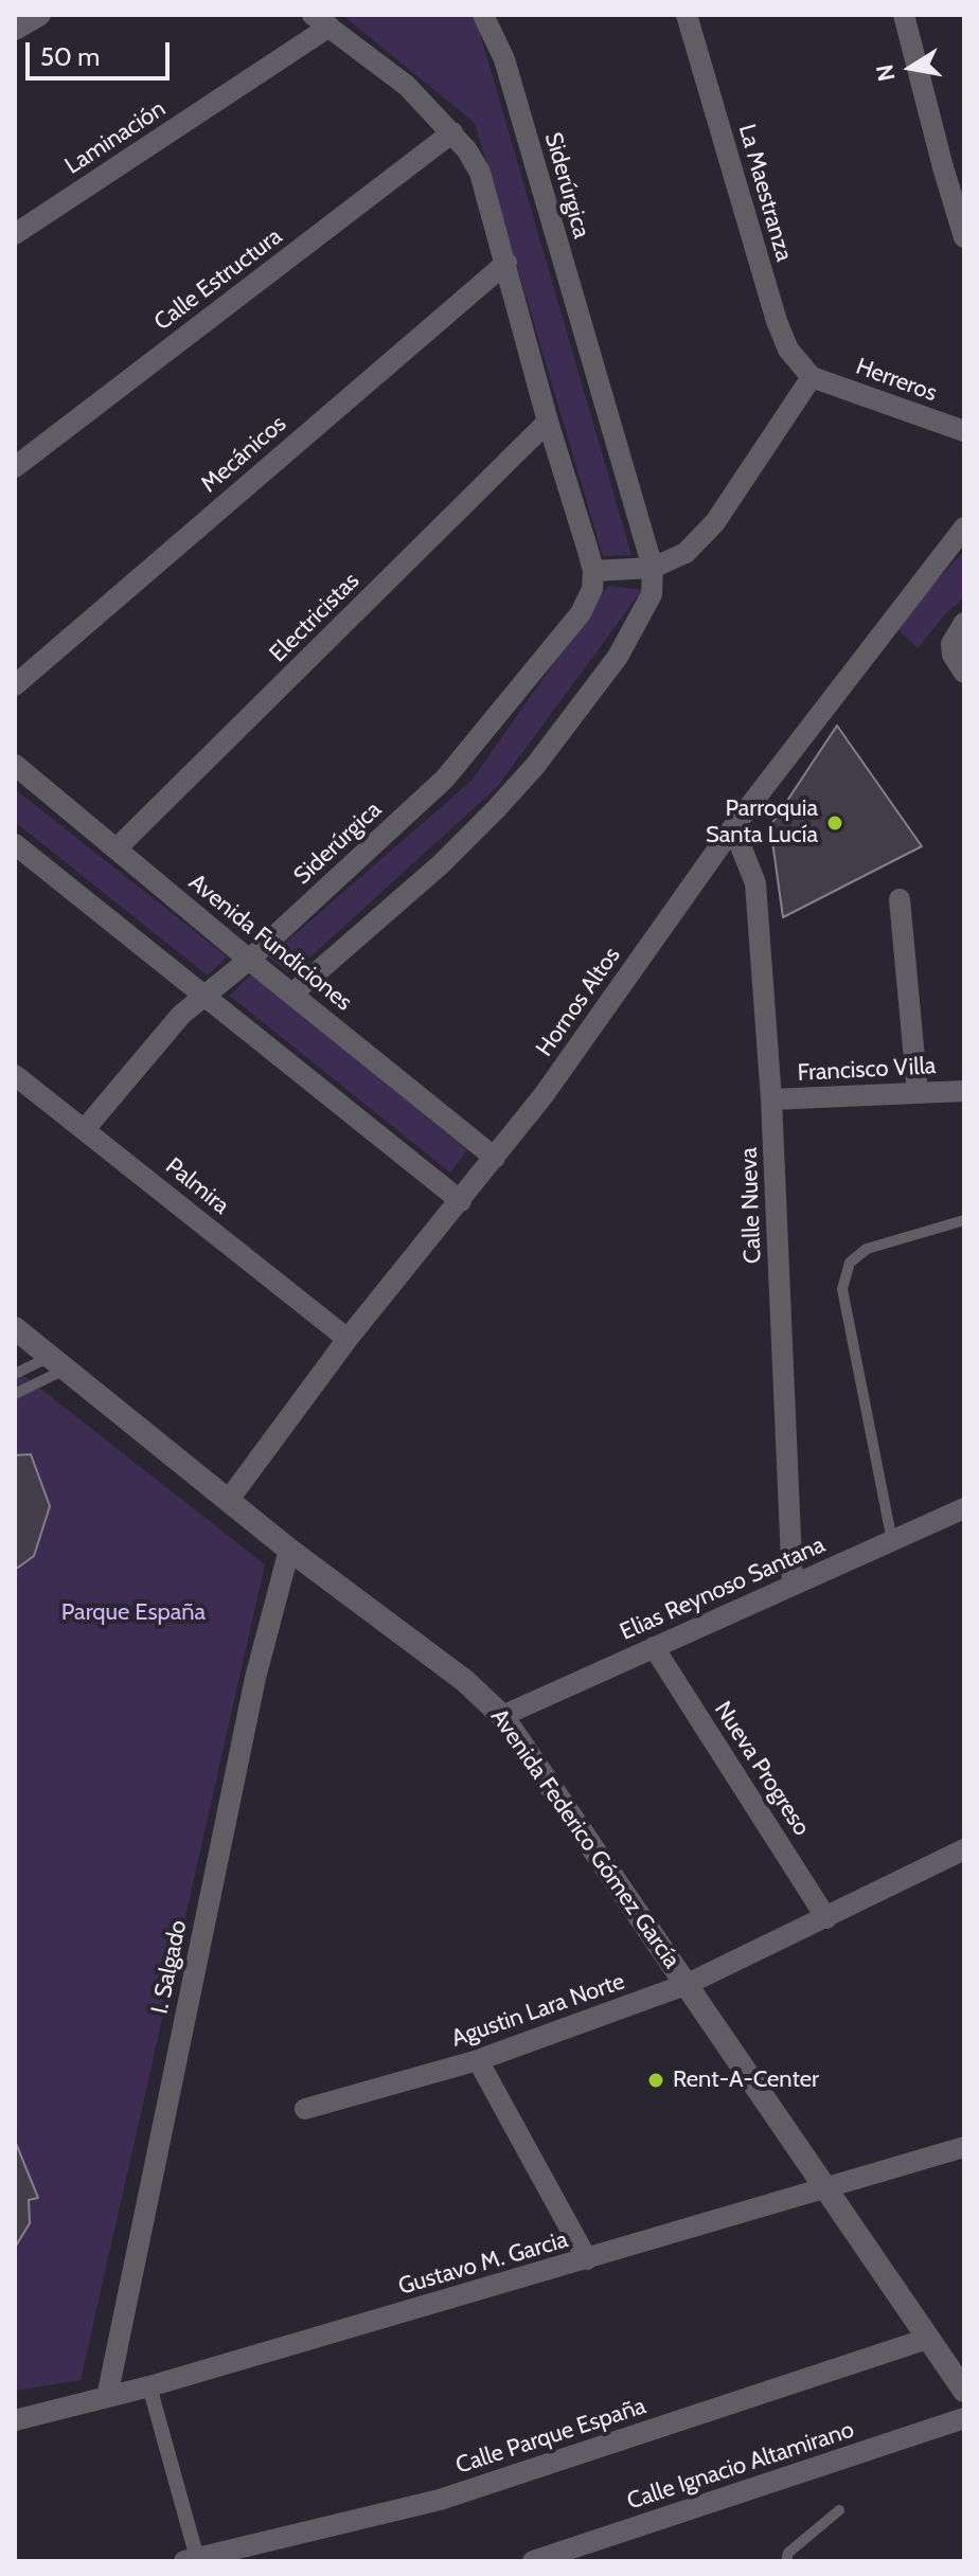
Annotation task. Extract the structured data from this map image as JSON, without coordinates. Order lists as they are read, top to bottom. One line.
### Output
{"streets":{"street":["Laminación","Siderúrgica","La Maestranza","Calle Estructura","Herreros","Mecánicos","Electricistas","Avenida Fundiciones","Hornos Altos","Francisco Villa","Palmira","Calle Nueva","Elias Reynoso Santana","Nueva Progreso","Avenida Federico Gómez García","I. Salgado","Agustin Lara Norte","Gustavo M. Garcia","Calle Parque España","Calle Ignacio Altamirano"]},"crossings":[["Siderúrgica","Avenida Fundiciones"],["Siderúrgica","Palmira"],["La Maestranza","Herreros"],["Electricistas","Avenida Fundiciones"],["Avenida Fundiciones","Hornos Altos"],["Hornos Altos","Palmira"],["Hornos Altos","Calle Nueva"],["Hornos Altos","Avenida Federico Gómez García"],["Francisco Villa","Calle Nueva"],["Calle Nueva","Elias Reynoso Santana"],["Elias Reynoso Santana","Nueva Progreso"],["Elias Reynoso Santana","Avenida Federico Gómez García"],["Nueva Progreso","Agustin Lara Norte"],["Avenida Federico Gómez García","I. Salgado"],["Avenida Federico Gómez García","Agustin Lara Norte"],["Avenida Federico Gómez García","Gustavo M. Garcia"],["Avenida Federico Gómez García","Calle Parque España"],["I. Salgado","Gustavo M. Garcia"]],"parks":["Parque España"],"places":["Parroquia Santa Lucía","Rent-A-Center"],"scale_bar":"50 m","north":"left"}
